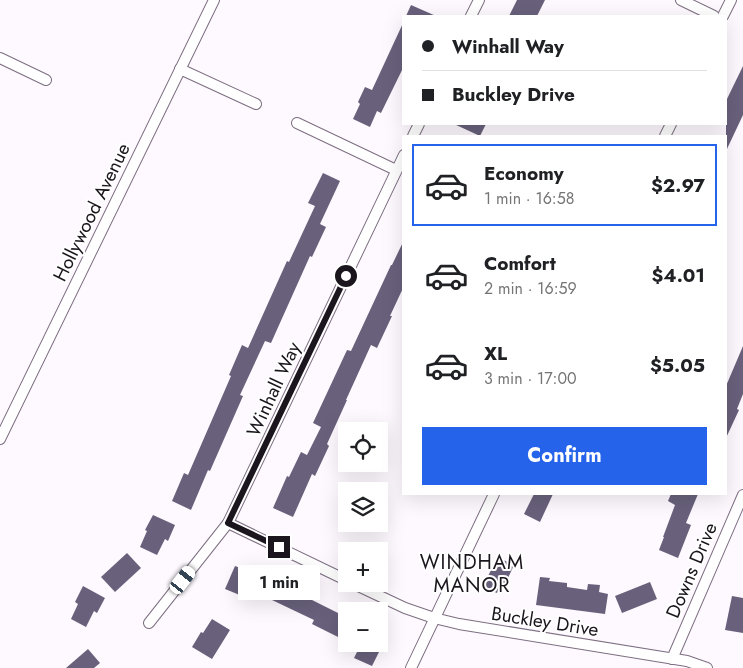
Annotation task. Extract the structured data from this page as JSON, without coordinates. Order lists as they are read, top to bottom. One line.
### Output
{"streets":{"street":["Hollywood Avenue","Winhall Way","Downs Drive","Buckley Drive"]},"crossings":[["Downs Drive","Buckley Drive"]],"districts":["WINDHAM MANOR"],"page":{"banner":["Winhall Way","Buckley Drive"],"list":[{"name":"Economy","note":"1 min · 16:58","value":"$2.97"},{"name":"Comfort","note":"2 min · 16:59","value":"$4.01"},{"name":"XL","note":"3 min · 17:00","value":"$5.05"}],"buttons":"Confirm","map_buttons":["+","−"],"bubble":"1 min"}}
